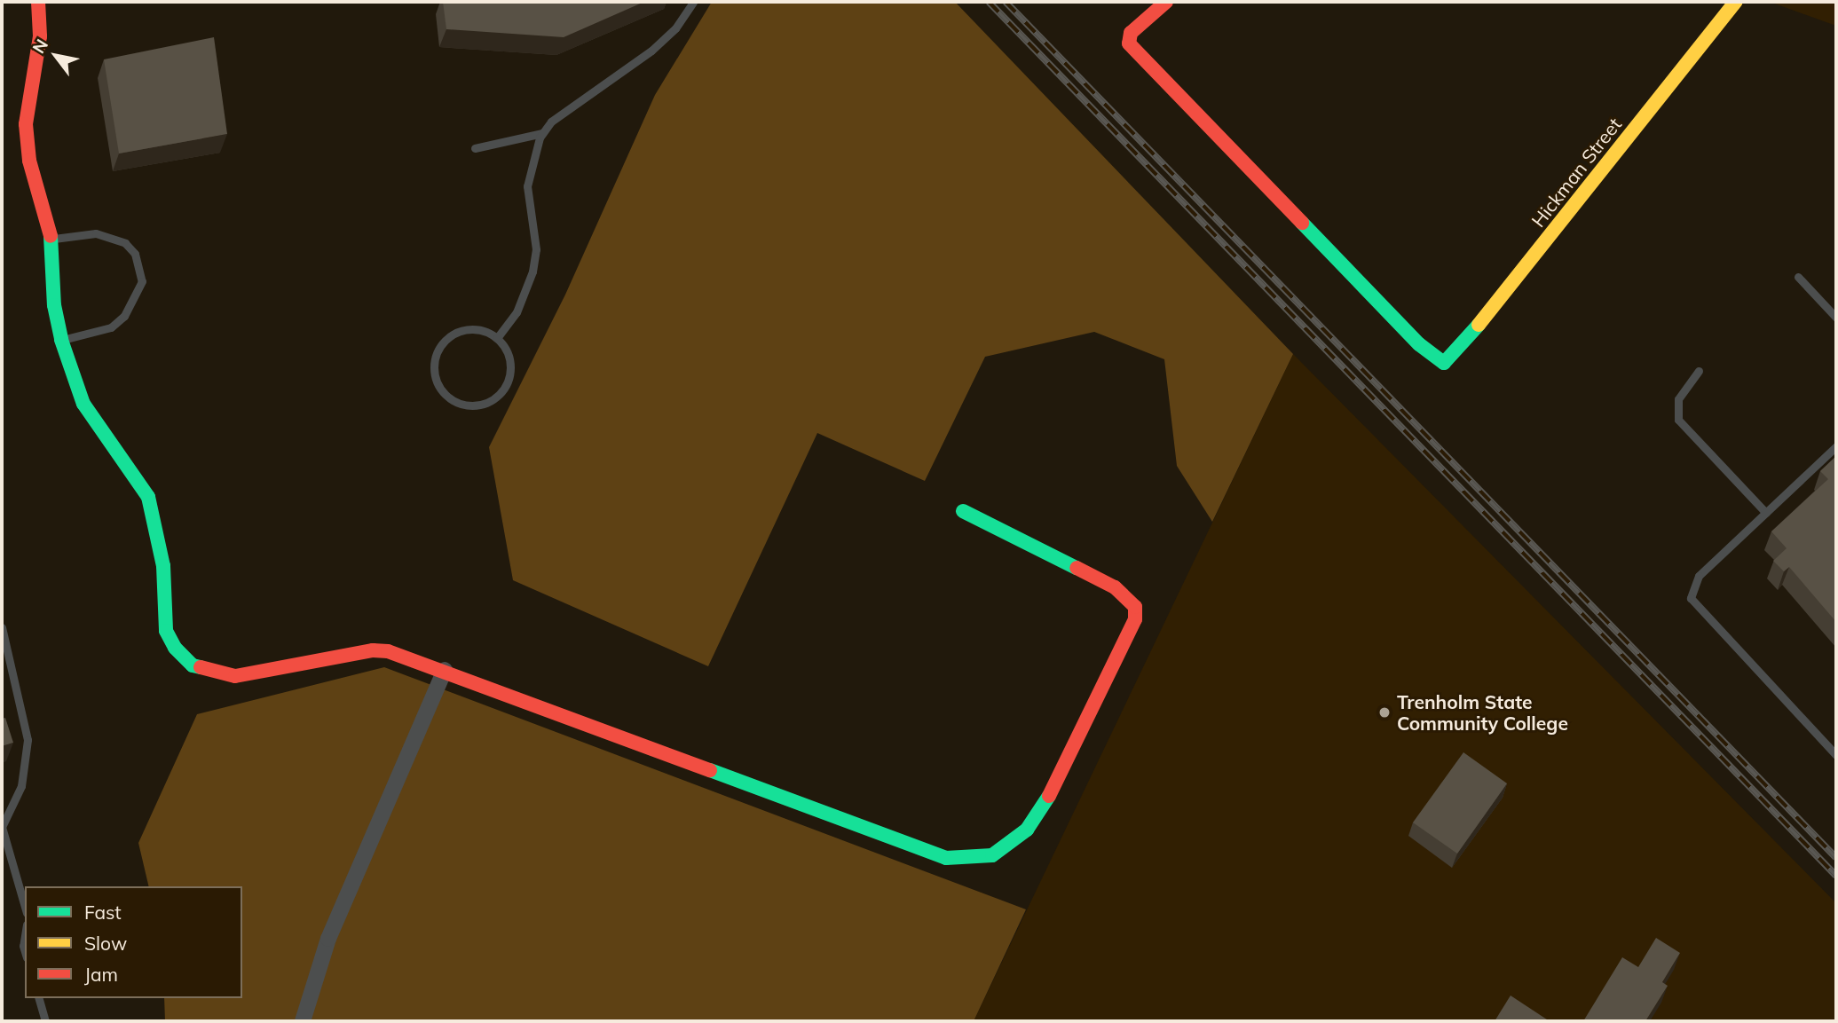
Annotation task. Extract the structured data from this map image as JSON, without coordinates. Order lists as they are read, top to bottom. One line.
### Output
{"streets":{"street":["Hickman Street"]},"places":["Trenholm State Community College"],"legend":["Fast","Slow","Jam"],"north":"top left"}
